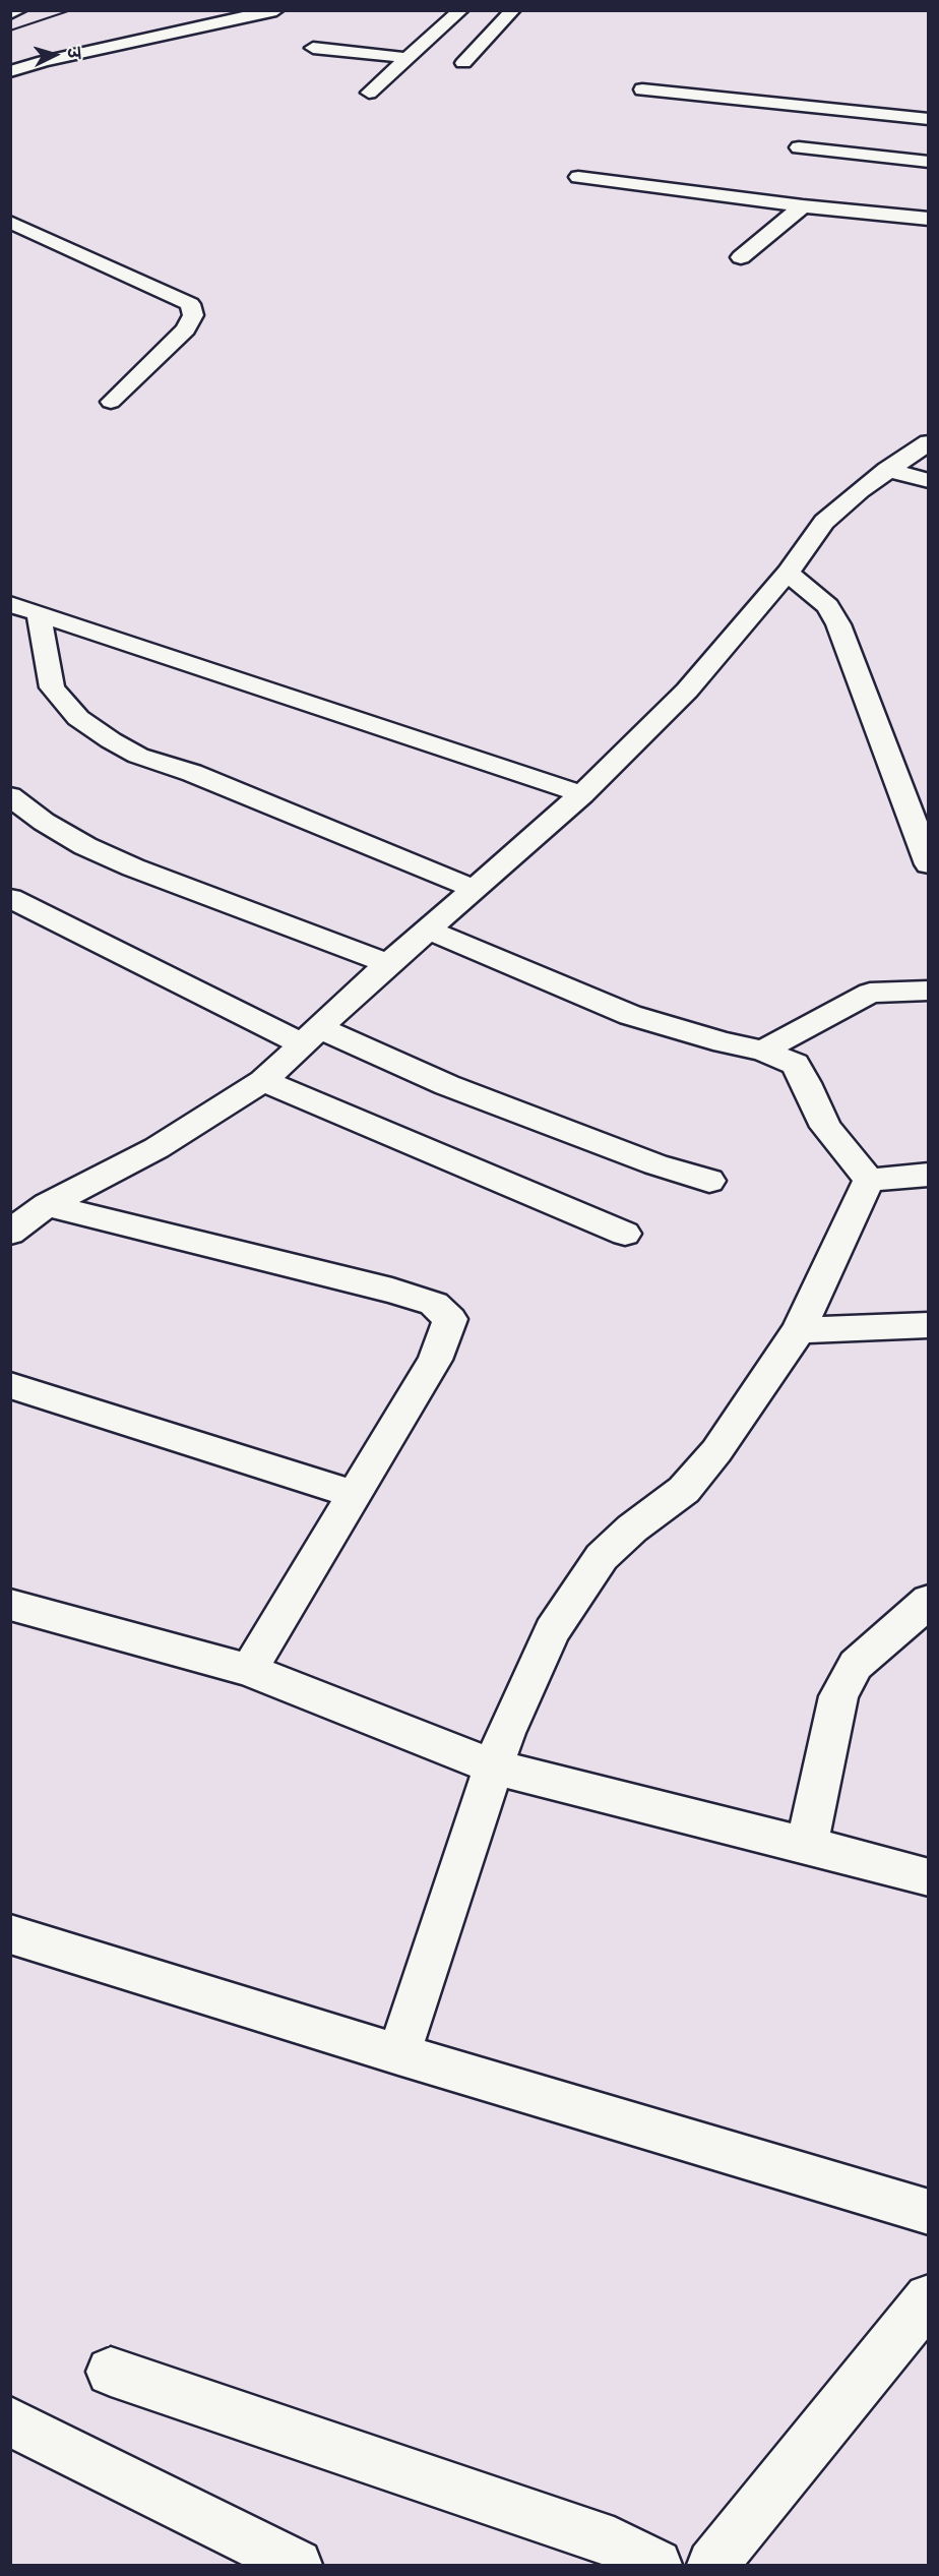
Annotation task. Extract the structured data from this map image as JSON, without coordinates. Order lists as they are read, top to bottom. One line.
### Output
{"north":"right"}
